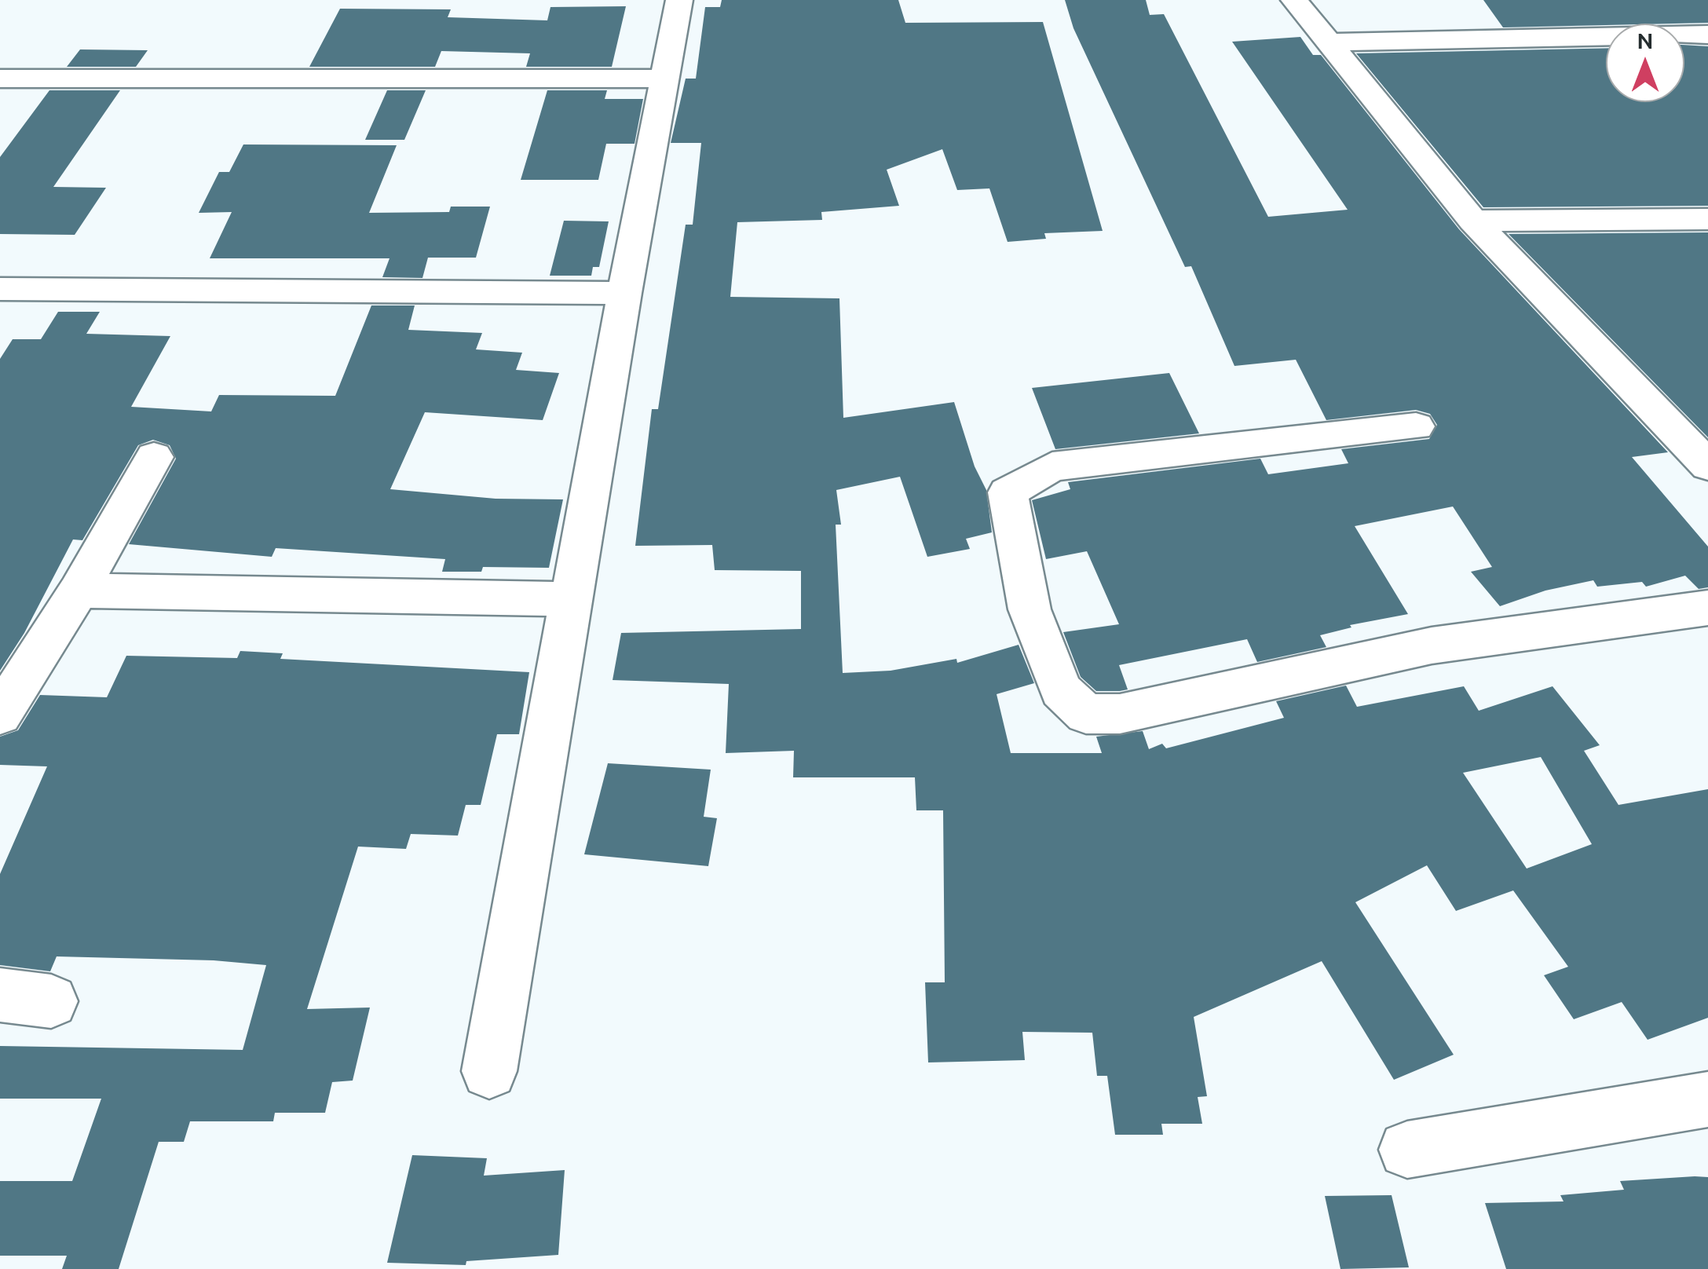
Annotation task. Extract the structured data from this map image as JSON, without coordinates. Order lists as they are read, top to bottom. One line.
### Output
{"north":"top"}
